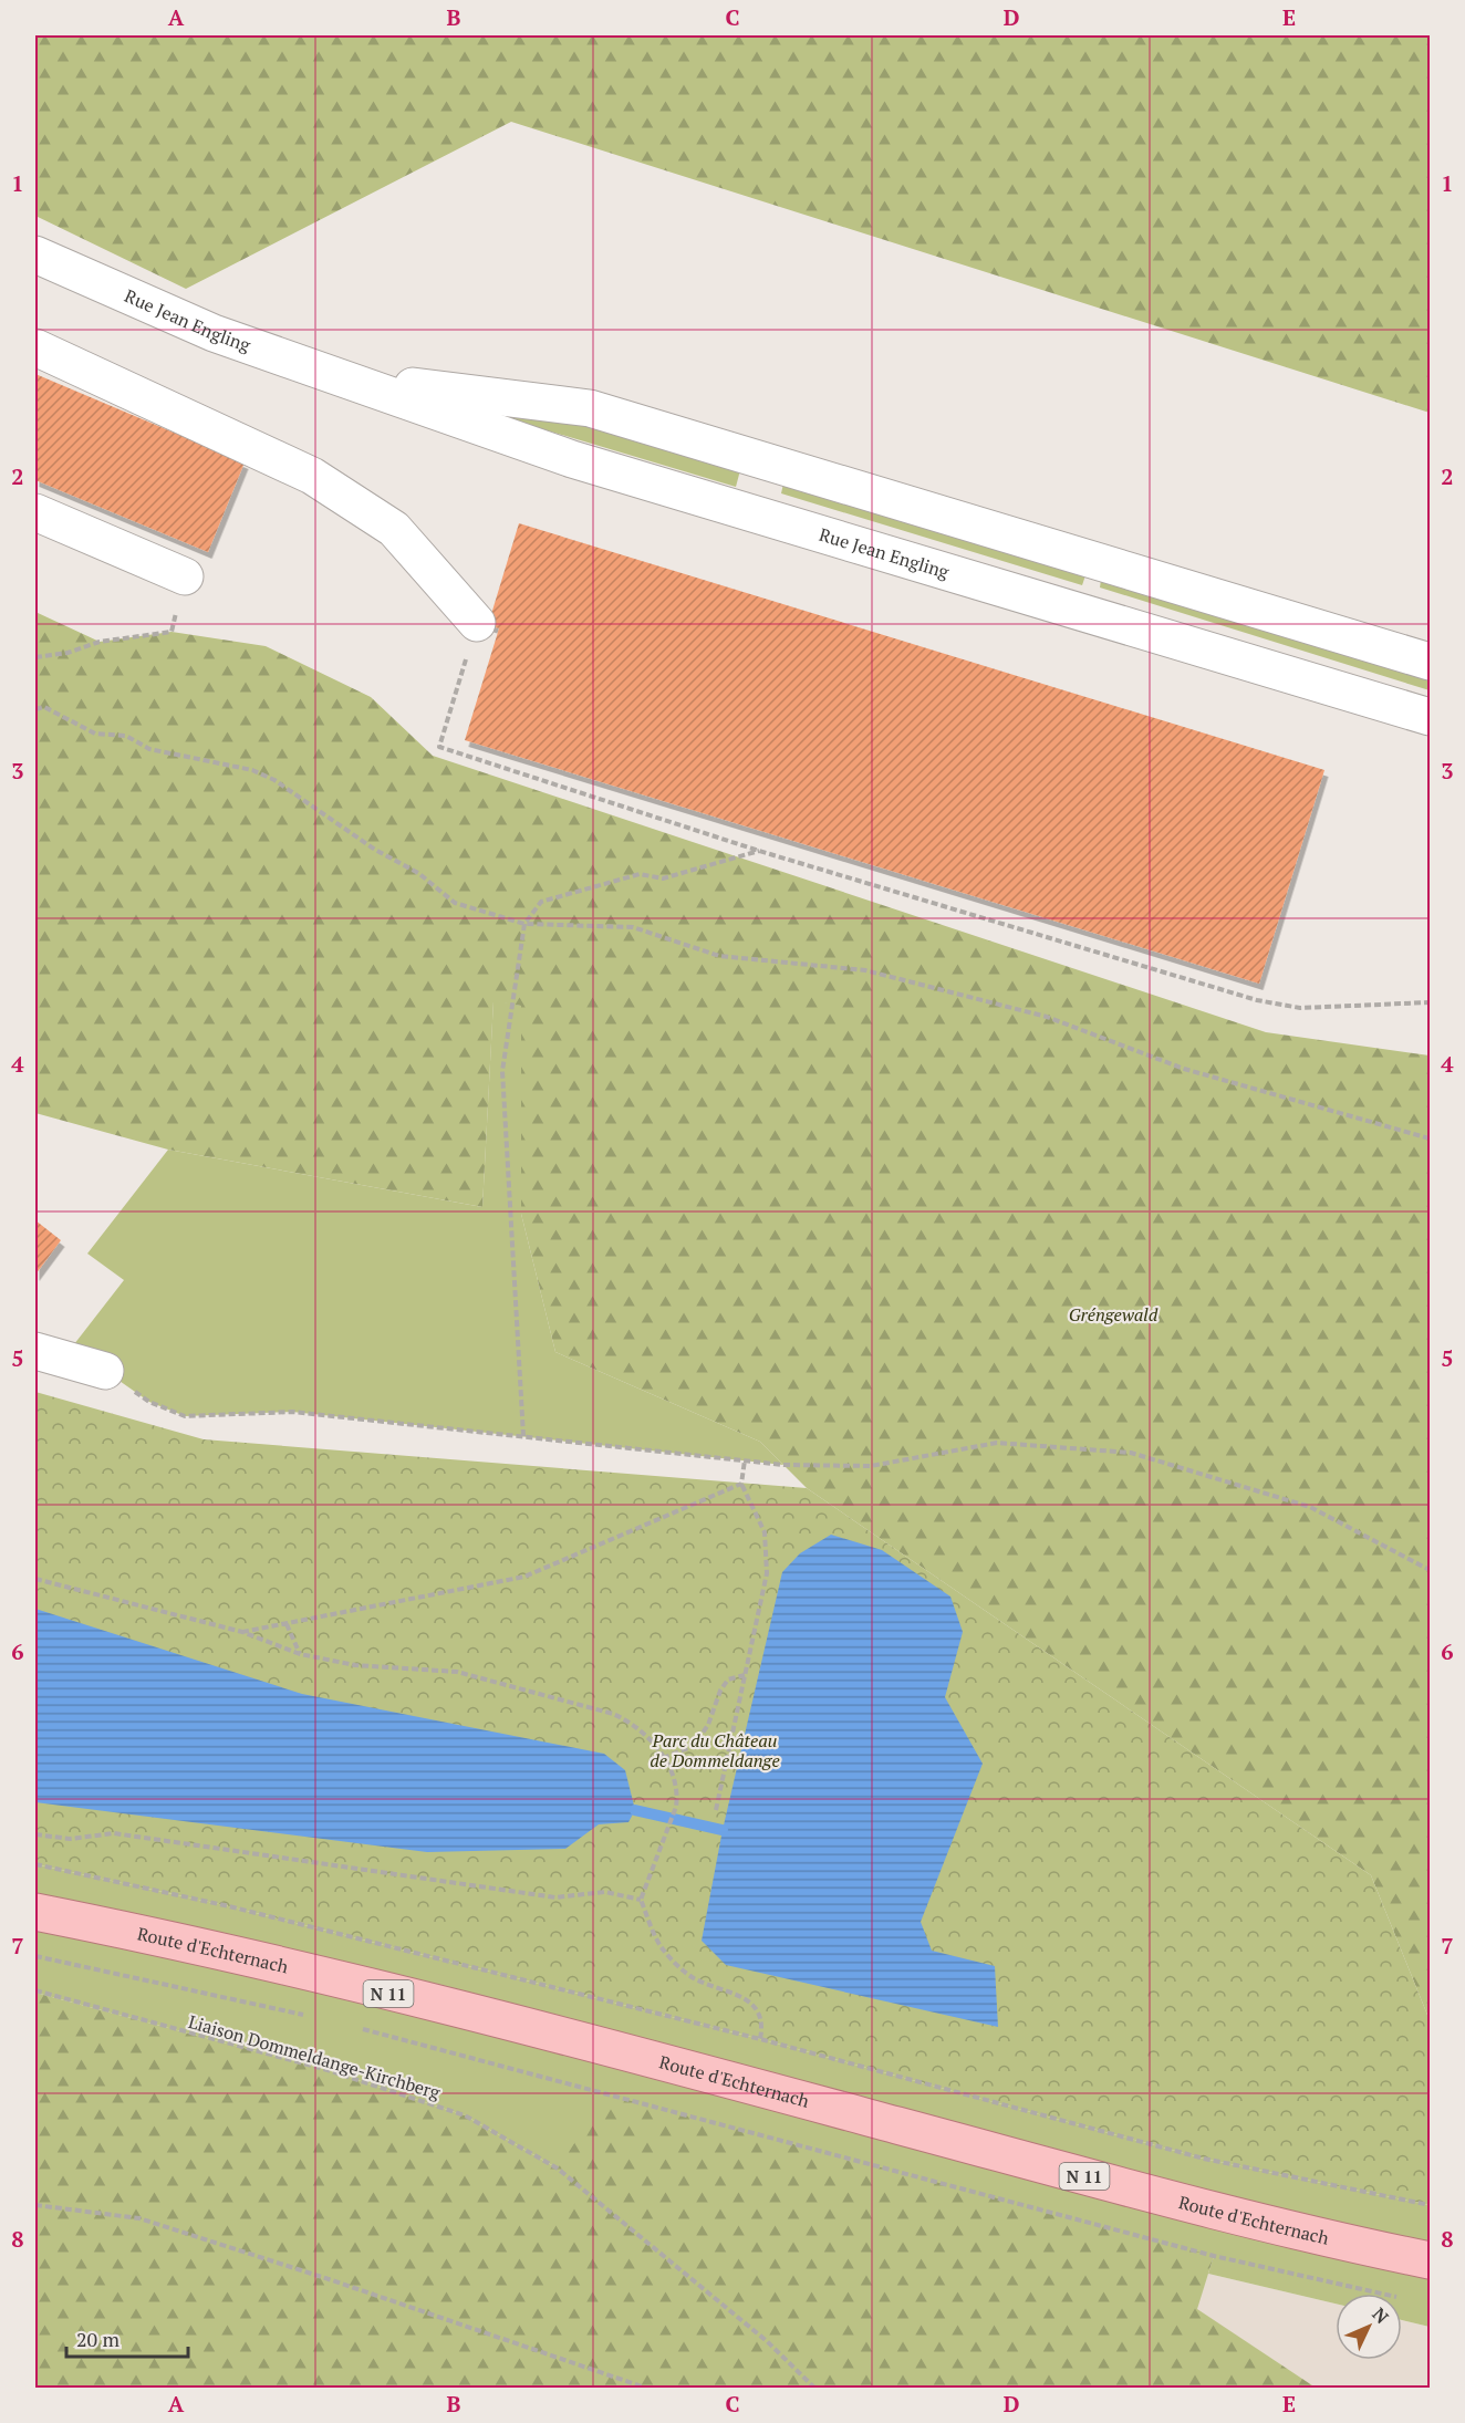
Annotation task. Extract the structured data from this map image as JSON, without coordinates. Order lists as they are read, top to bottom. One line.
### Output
{"streets":{"main road":["Route d'Echternach","N 11"],"street":["Rue Jean Engling"],"path":["Liaison Dommeldange-Kirchberg"]},"parks":["Gréngewald","Parc du Château de Dommeldange"],"scale_bar":"20 m","north":"top right","grid":{"columns":["A","B","C","D","E"],"rows":["1","2","3","4","5","6","7","8"]}}
